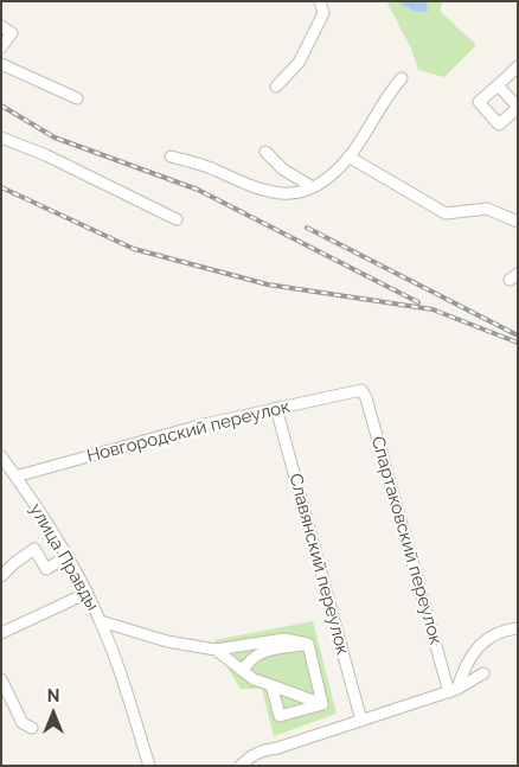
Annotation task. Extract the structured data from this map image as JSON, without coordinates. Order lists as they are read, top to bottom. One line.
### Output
{"streets":{"street":["Новгородский переулок","Спартаковский переулок","улица Правды","Славянский переулок"]},"crossings":[["Новгородский переулок","Спартаковский переулок"],["Новгородский переулок","улица Правды"],["Новгородский переулок","Славянский переулок"]],"north":"top"}
